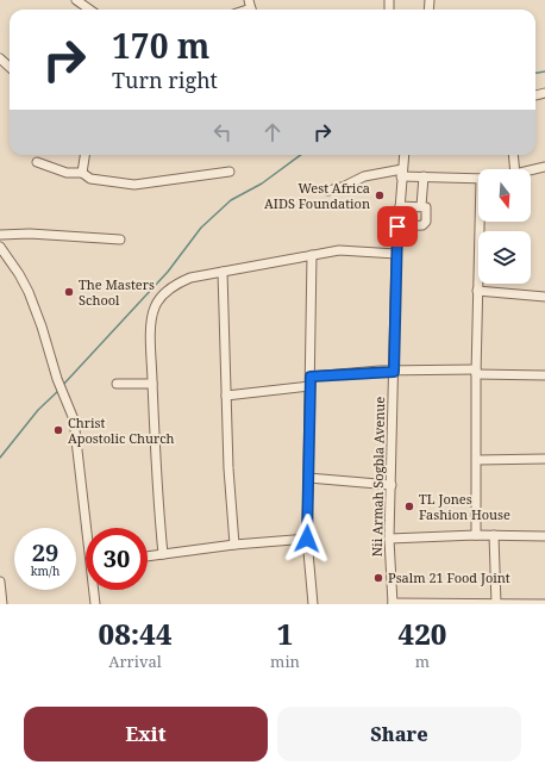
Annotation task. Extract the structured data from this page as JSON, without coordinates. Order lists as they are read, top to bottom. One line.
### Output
{"streets":{"street":["Nii Armah Sogbla Avenue"]},"places":["West Africa AIDS Foundation","The Masters School","Christ Apostolic Church","TL Jones Fashion House","Psalm 21 Food Joint"],"north":"bottom","page":{"turn":["170 m","Turn right"],"speed":"29 km/h","limit":"30","eta":["08:44","Arrival","1","min","420","m"],"buttons":["Exit","Share"]}}
